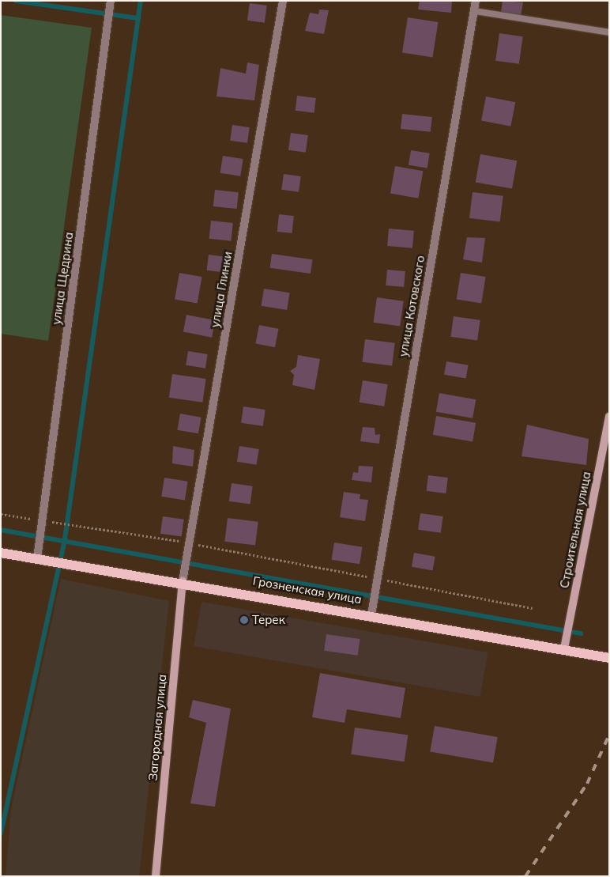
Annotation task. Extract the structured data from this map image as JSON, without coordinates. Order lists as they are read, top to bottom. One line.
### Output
{"streets":{"main road":["Строительная улица","Грозненская улица","Загородная улица"],"street":["улица Щедрина","улица Глинки","улица Котовского"]},"crossings":[["улица Щедрина","Грозненская улица"],["улица Глинки","Грозненская улица"],["улица Глинки","Загородная улица"],["улица Котовского","Грозненская улица"],["Строительная улица","Грозненская улица"],["Грозненская улица","Загородная улица"]],"places":["Терек"]}
